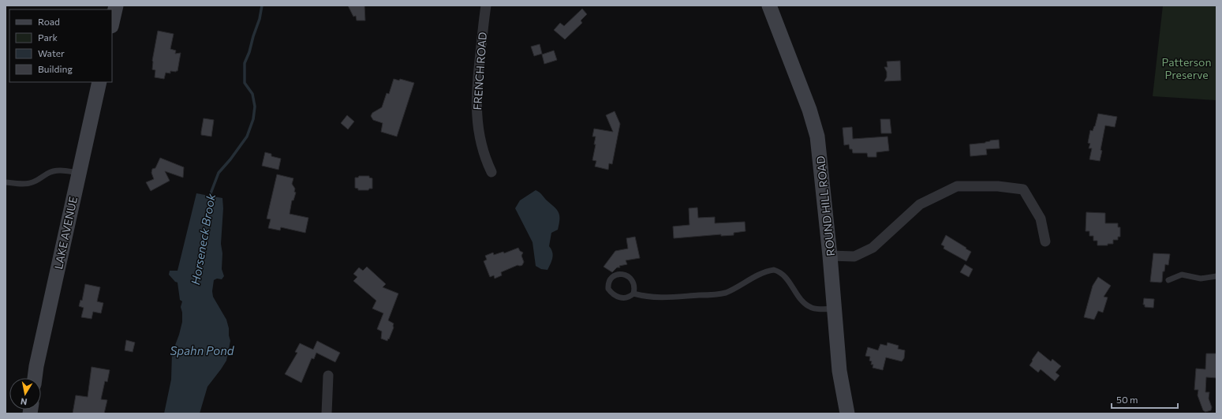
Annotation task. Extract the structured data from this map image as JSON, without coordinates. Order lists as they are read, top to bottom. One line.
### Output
{"streets":{"street":["FRENCH ROAD","ROUND HILL ROAD","LAKE AVENUE"]},"water":["Horseneck Brook","Spahn Pond"],"parks":["Patterson Preserve"],"legend":["Road","Park","Water","Building"],"scale_bar":"50 m","north":"bottom"}
